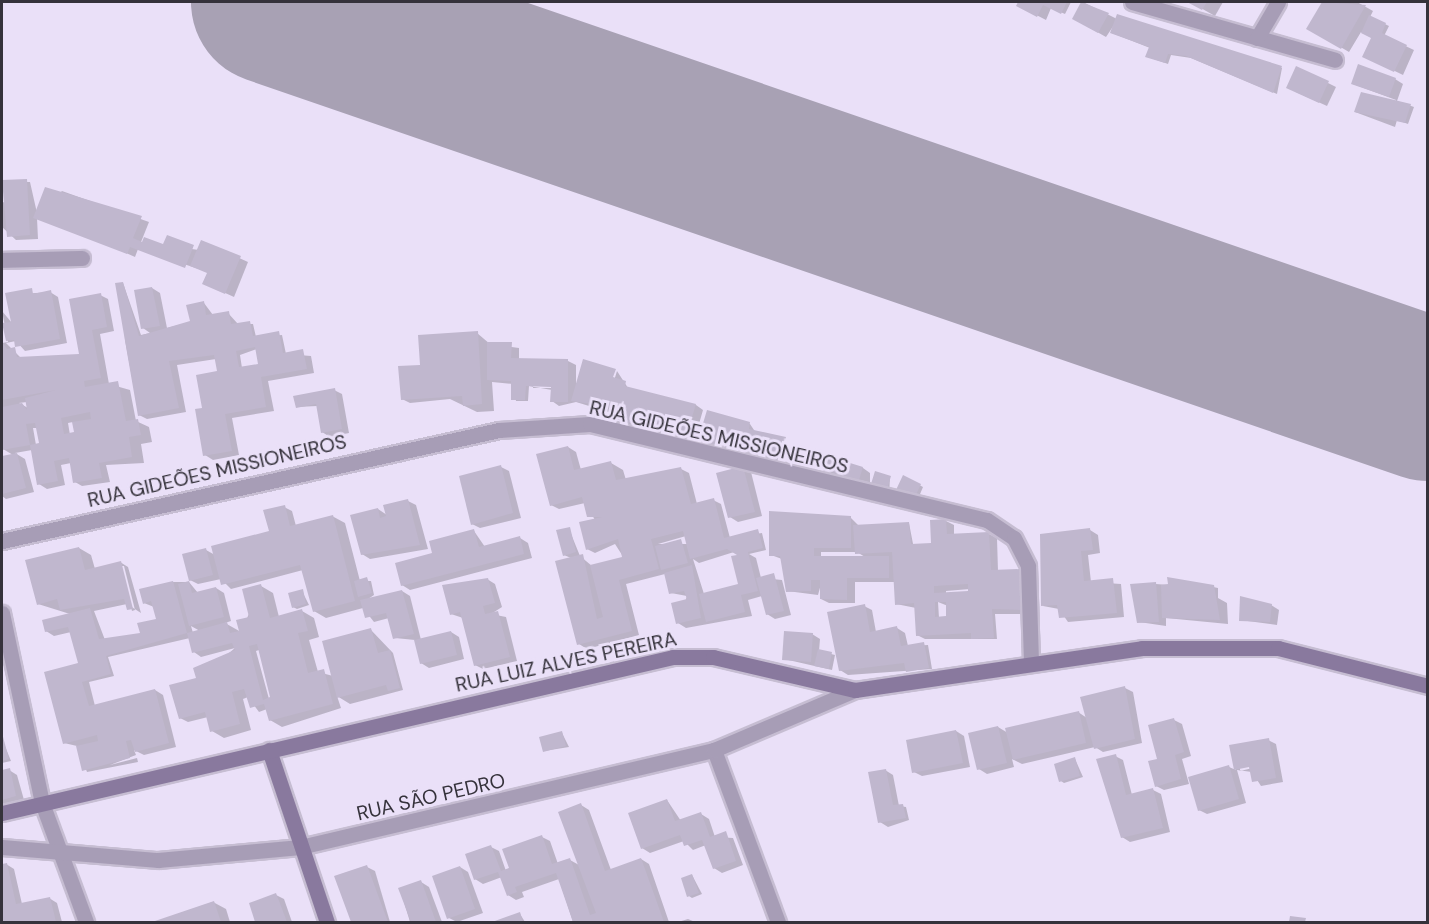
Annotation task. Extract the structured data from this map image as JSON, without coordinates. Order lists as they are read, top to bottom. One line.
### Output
{"streets":{"street":["RUA GIDEÕES MISSIONEIROS","RUA LUIZ ALVES PEREIRA","RUA SÃO PEDRO"]},"crossings":[["RUA GIDEÕES MISSIONEIROS","RUA LUIZ ALVES PEREIRA"],["RUA LUIZ ALVES PEREIRA","RUA SÃO PEDRO"]]}
